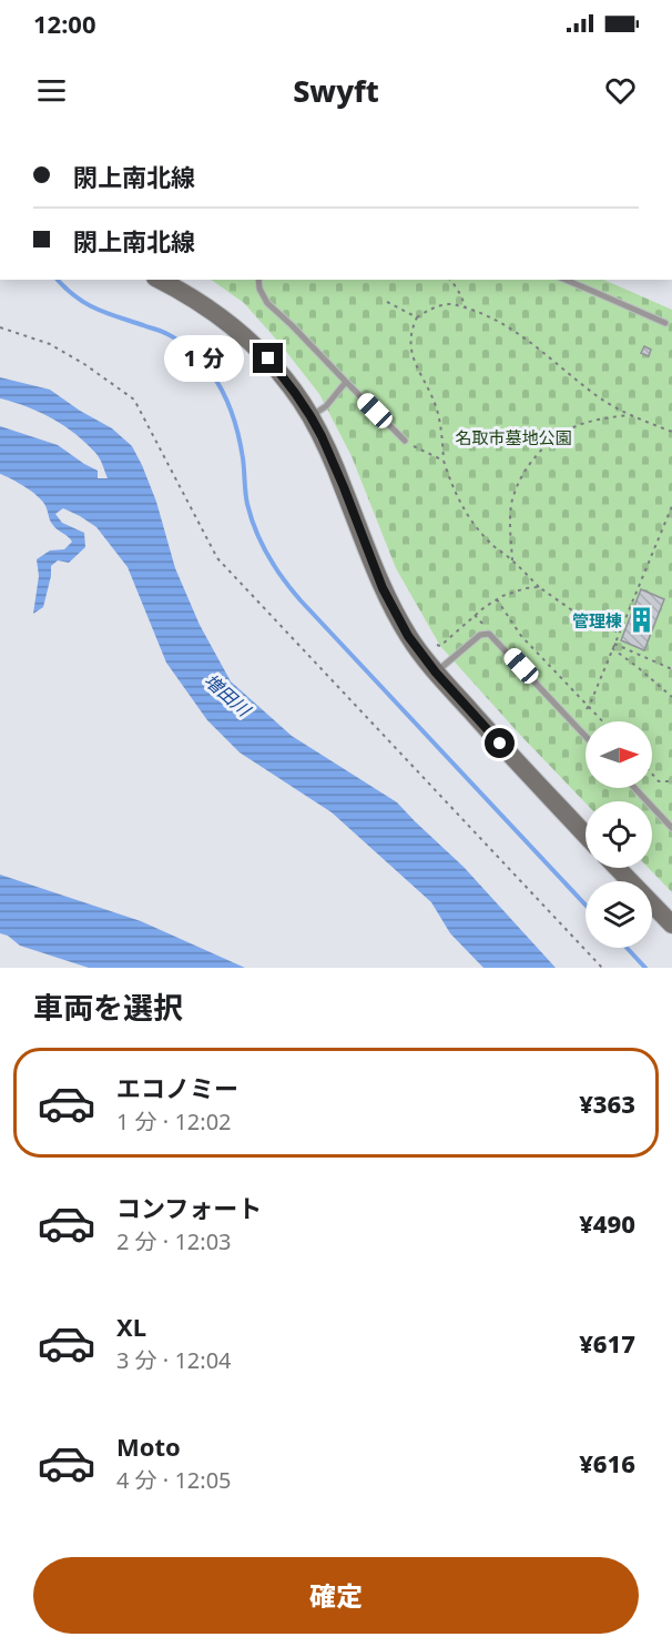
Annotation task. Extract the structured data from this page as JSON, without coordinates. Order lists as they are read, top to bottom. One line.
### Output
{"water":["増田川"],"parks":["名取市墓地公園"],"places":{"building":["管理棟"]},"north":"right","page":{"status":"12:00","header":"Swyft","banner":["閖上南北線","閖上南北線"],"bubble":"1 分","heading":"車両を選択","list":[{"name":"エコノミー","note":"1 分 · 12:02","value":"¥363"},{"name":"コンフォート","note":"2 分 · 12:03","value":"¥490"},{"name":"XL","note":"3 分 · 12:04","value":"¥617"},{"name":"Moto","note":"4 分 · 12:05","value":"¥616"}],"buttons":"確定"}}
